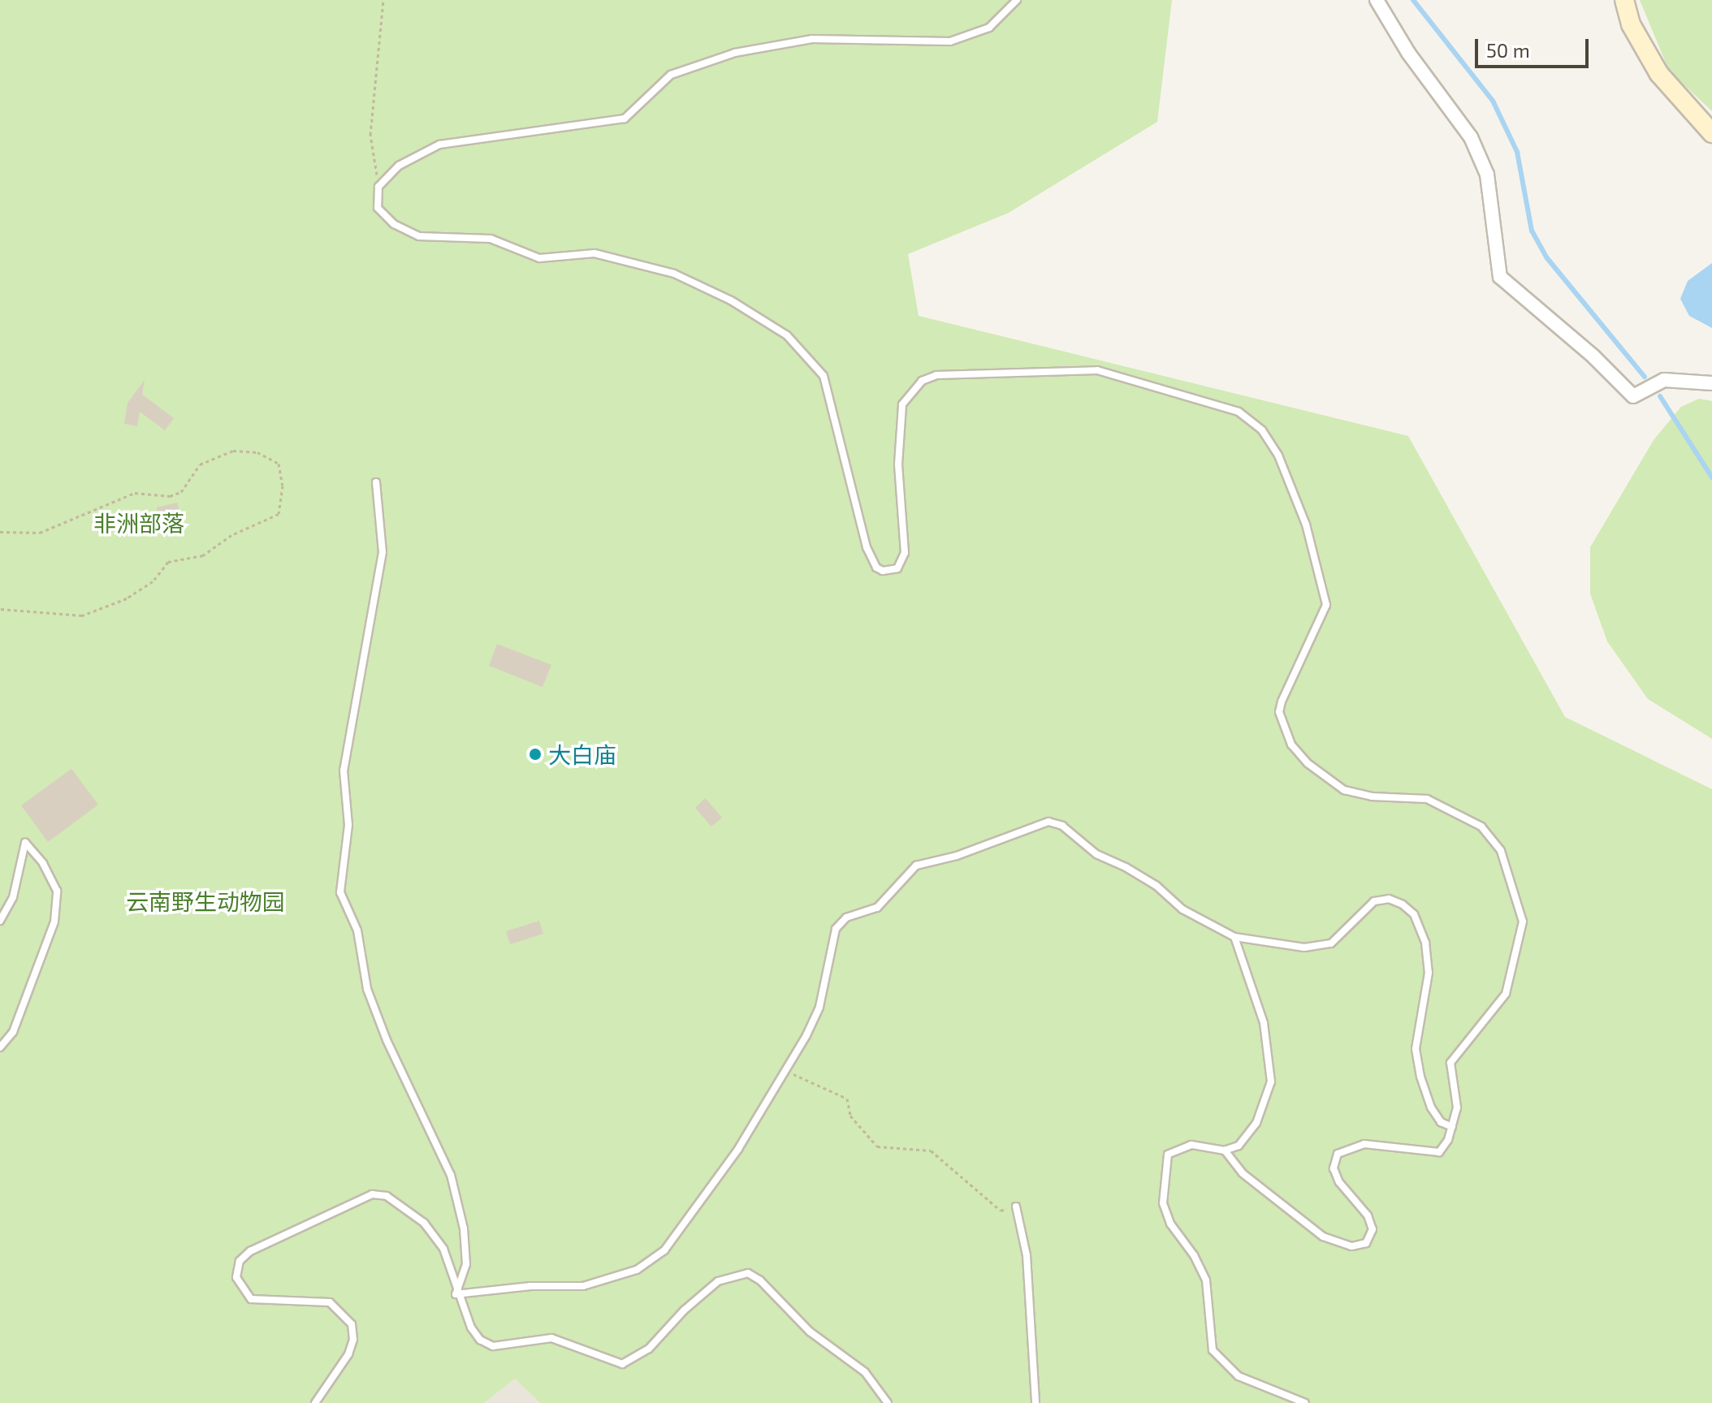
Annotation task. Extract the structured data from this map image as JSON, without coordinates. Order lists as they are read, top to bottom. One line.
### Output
{"parks":["非洲部落","云南野生动物园"],"places":["大白庙"],"scale_bar":"50 m"}
